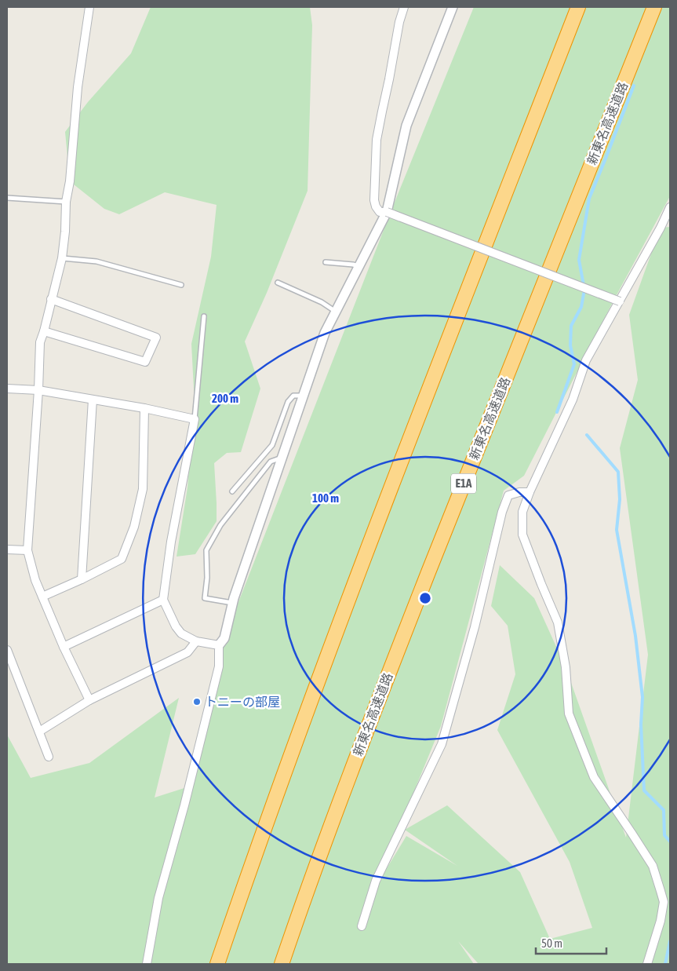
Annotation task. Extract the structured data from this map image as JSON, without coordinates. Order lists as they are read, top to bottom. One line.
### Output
{"streets":{"highway":["新東名高速道路","E1A"]},"places":["トニーの部屋"],"scale_bar":"50 m","rings":["200 m","100 m"]}
